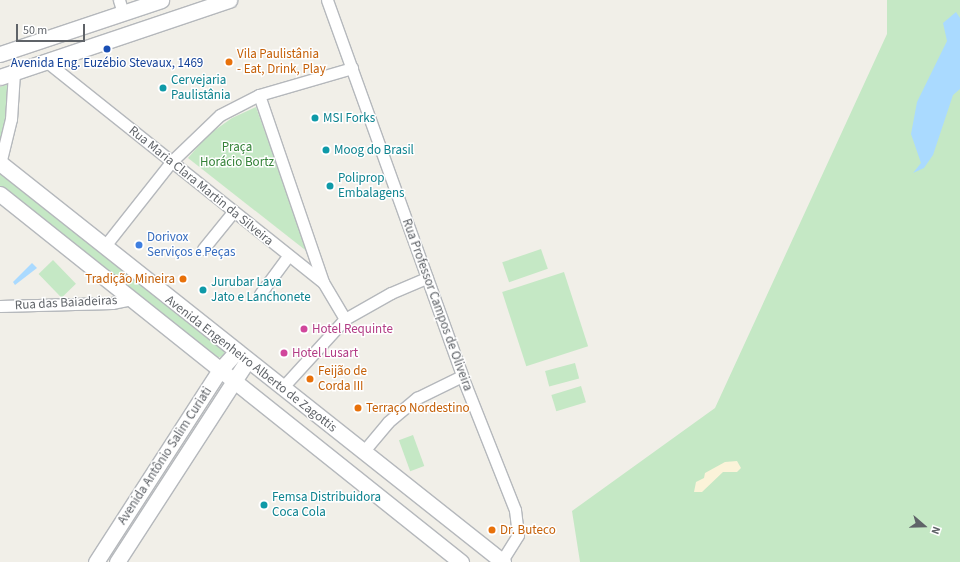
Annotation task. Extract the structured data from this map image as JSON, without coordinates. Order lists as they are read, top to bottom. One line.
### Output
{"streets":{"main road":["Avenida Engenheiro Alberto de Zagottis","Avenida Antônio Salim Curiati"],"street":["Rua Maria Clara Martin da Silveira","Rua das Baiadeiras","Rua Professor Campos de Oliveira"]},"crossings":[["Rua das Baiadeiras","Avenida Engenheiro Alberto de Zagottis"],["Rua Professor Campos de Oliveira","Avenida Engenheiro Alberto de Zagottis"],["Avenida Engenheiro Alberto de Zagottis","Avenida Antônio Salim Curiati"]],"parks":["Praça Horácio Bortz"],"places":["Avenida Eng. Euzébio Stevaux, 1469","Vila Paulistânia - Eat, Drink, Play","Cervejaria Paulistânia","MSI Forks","Moog do Brasil","Poliprop Embalagens","Dorivox Serviços e Peças","Tradição Mineira","Jurubar Lava Jato e Lanchonete","Hotel Requinte","Hotel Lusart","Feijão de Corda III","Terraço Nordestino","Femsa Distribuidora Coca Cola","Dr. Buteco"],"scale_bar":"50 m","north":"right"}
